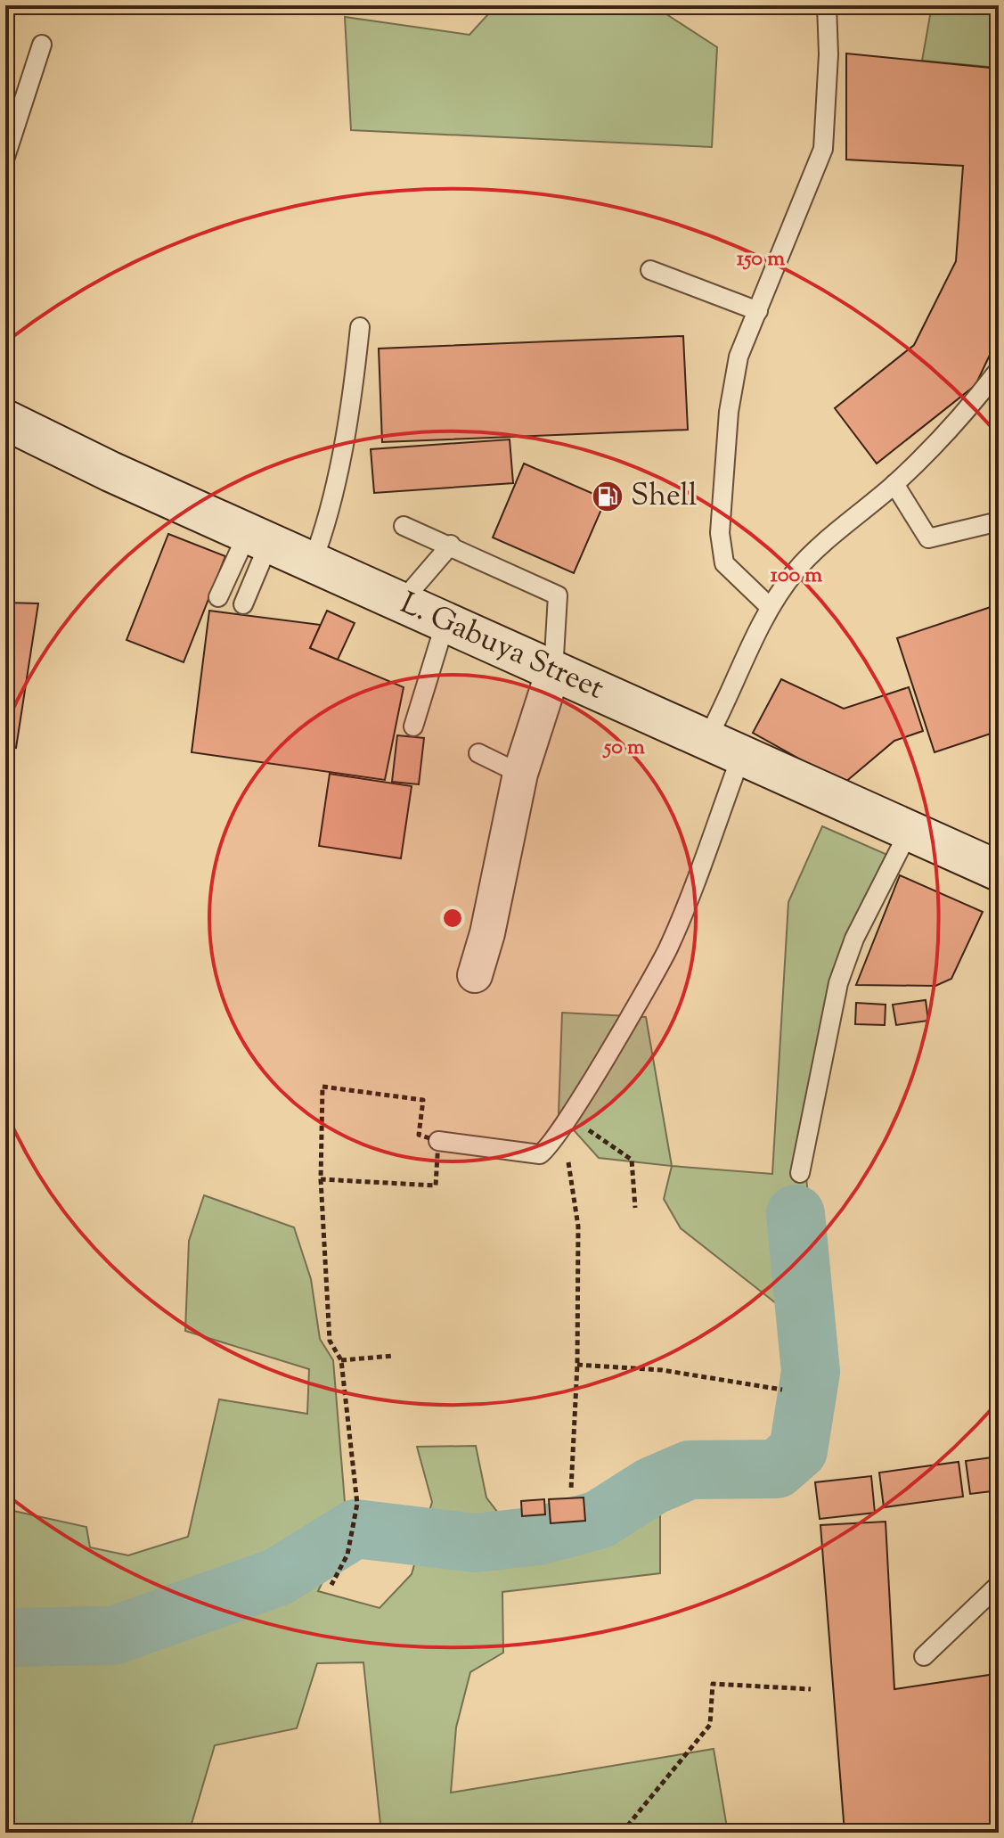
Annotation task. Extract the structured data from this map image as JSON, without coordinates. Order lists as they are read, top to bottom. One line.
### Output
{"streets":{"street":["L. Gabuya Street"]},"places":{"fuel station":["Shell"]},"rings":["150 m","100 m","50 m"]}
